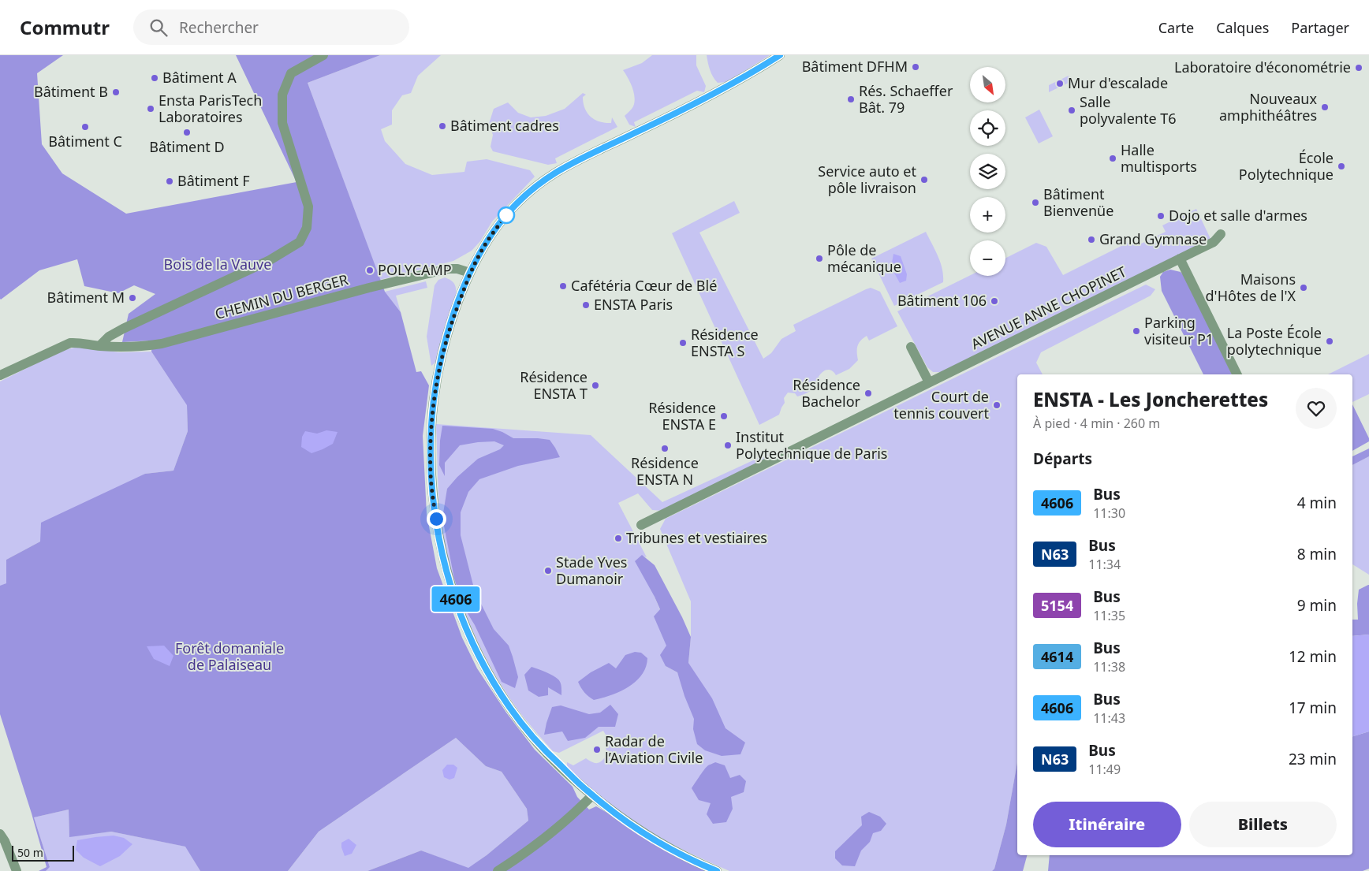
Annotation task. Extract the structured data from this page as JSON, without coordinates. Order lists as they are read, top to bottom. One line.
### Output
{"streets":{"street":["CHEMIN DU BERGER","AVENUE ANNE CHOPINET"]},"parks":["Bois de la Vauve","Forêt domaniale de Palaiseau"],"places":["Bâtiment DFHM","Laboratoire d'économétrie","Bâtiment A","Mur d'escalade","Bâtiment B","Rés. Schaeffer Bât. 79","Nouveaux amphithéâtres","Ensta ParisTech Laboratoires","Salle polyvalente T6","Bâtiment cadres","Bâtiment C","Bâtiment D","Halle multisports","École Polytechnique","Service auto et pôle livraison","Bâtiment F","Bâtiment Bienvenüe","Dojo et salle d'armes","Grand Gymnase","Pôle de mécanique","POLYCAMP","Cafétéria Cœur de Blé","Maisons d'Hôtes de l'X","Bâtiment M","Bâtiment 106","ENSTA Paris","Parking visiteur P1","La Poste École polytechnique","Résidence ENSTA S","Résidence ENSTA T","Résidence Bachelor","Court de tennis couvert","Résidence ENSTA E","Institut Polytechnique de Paris","Résidence ENSTA N","Tribunes et vestiaires","Stade Yves Dumanoir","Radar de l’Aviation Civile"],"lines":["bus line 4606"],"scale_bar":"50 m","north":"bottom right","page":{"header":"Commutr","search":"Rechercher","nav":["Carte","Calques","Partager"],"on_map":"4606","map_buttons":["+","−"],"heading":[["ENSTA - Les Joncherettes","À pied · 4 min · 260 m"],"Départs"],"list":[{"mark":"4606","name":"Bus","note":"11:30","value":"4 min"},{"mark":"N63","name":"Bus","note":"11:34","value":"8 min"},{"mark":"5154","name":"Bus","note":"11:35","value":"9 min"},{"mark":"4614","name":"Bus","note":"11:38","value":"12 min"},{"mark":"4606","name":"Bus","note":"11:43","value":"17 min"},{"mark":"N63","name":"Bus","note":"11:49","value":"23 min"}],"buttons":["Itinéraire","Billets"],"scale":"50 m"}}
